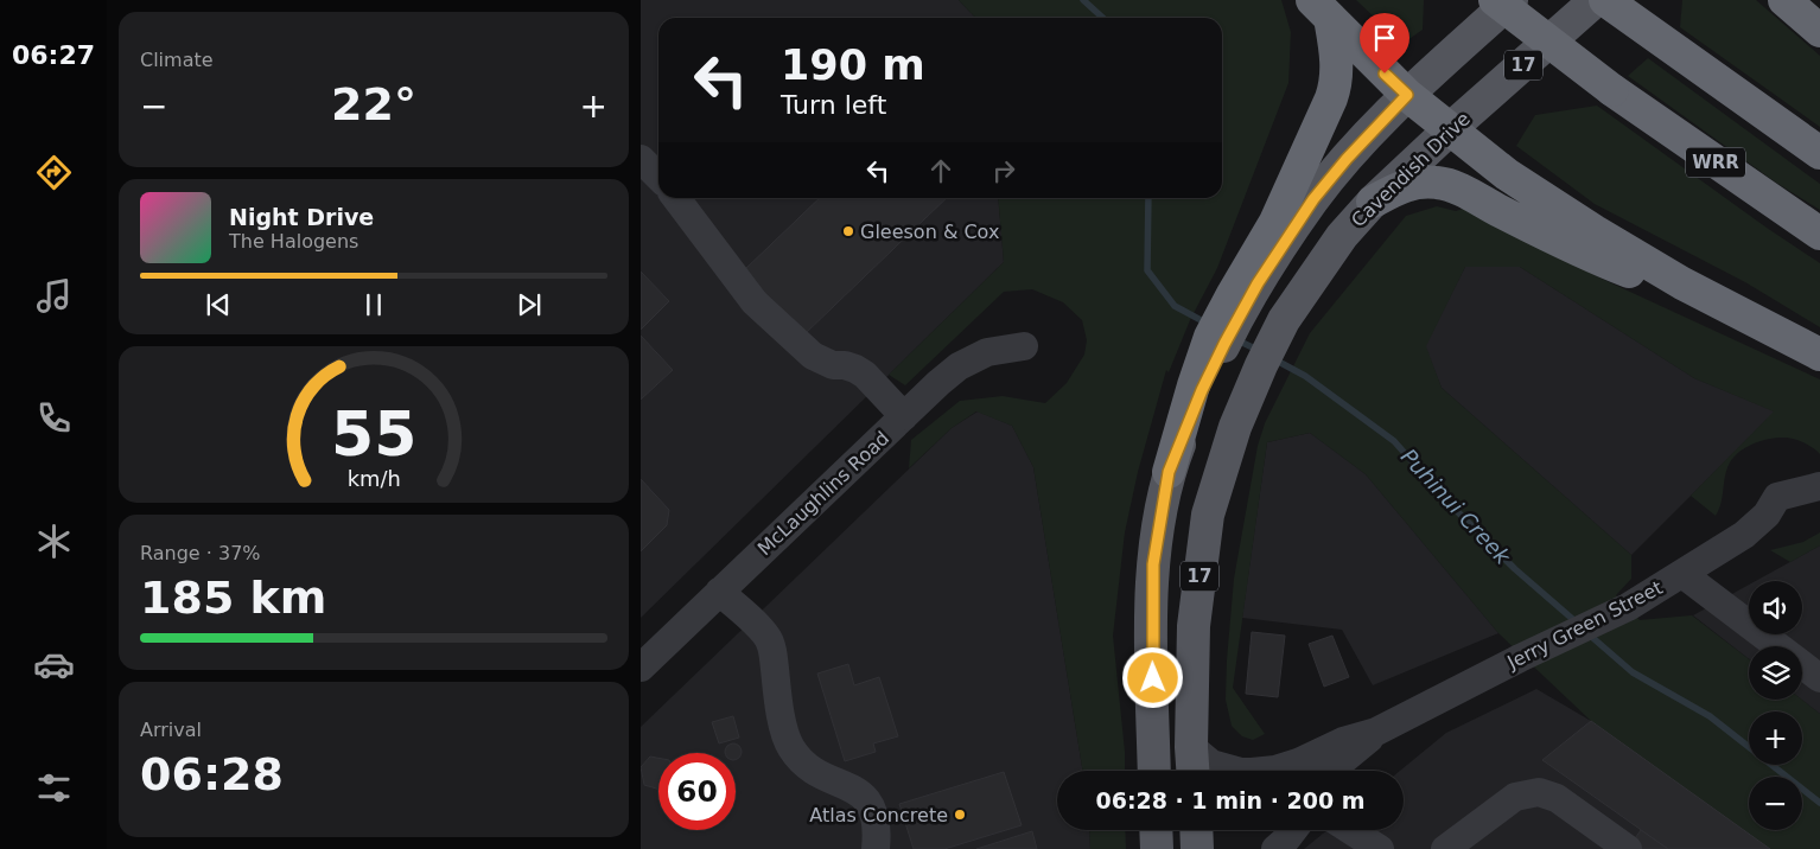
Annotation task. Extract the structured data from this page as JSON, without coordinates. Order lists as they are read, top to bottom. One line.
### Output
{"streets":{"highway":["WRR"],"main road":["17","Cavendish Drive"],"street":["McLaughlins Road","Jerry Green Street"]},"crossings":[["17","Cavendish Drive"],["17","Jerry Green Street"],["Cavendish Drive","Jerry Green Street"]],"water":["Puhinui Creek"],"places":["Gleeson & Cox","Atlas Concrete"],"page":{"tabs":"06:27","tile":["Climate",["Range · 37%","185 km"],["Arrival","06:28"]],"turn":["190 m","Turn left"],"heat":["−","22°","+"],"song":["Night Drive","The Halogens"],"map_buttons":["+","−"],"limit":"60","trip":"06:28 · 1 min · 200 m","gauge":["55","km/h"]}}
